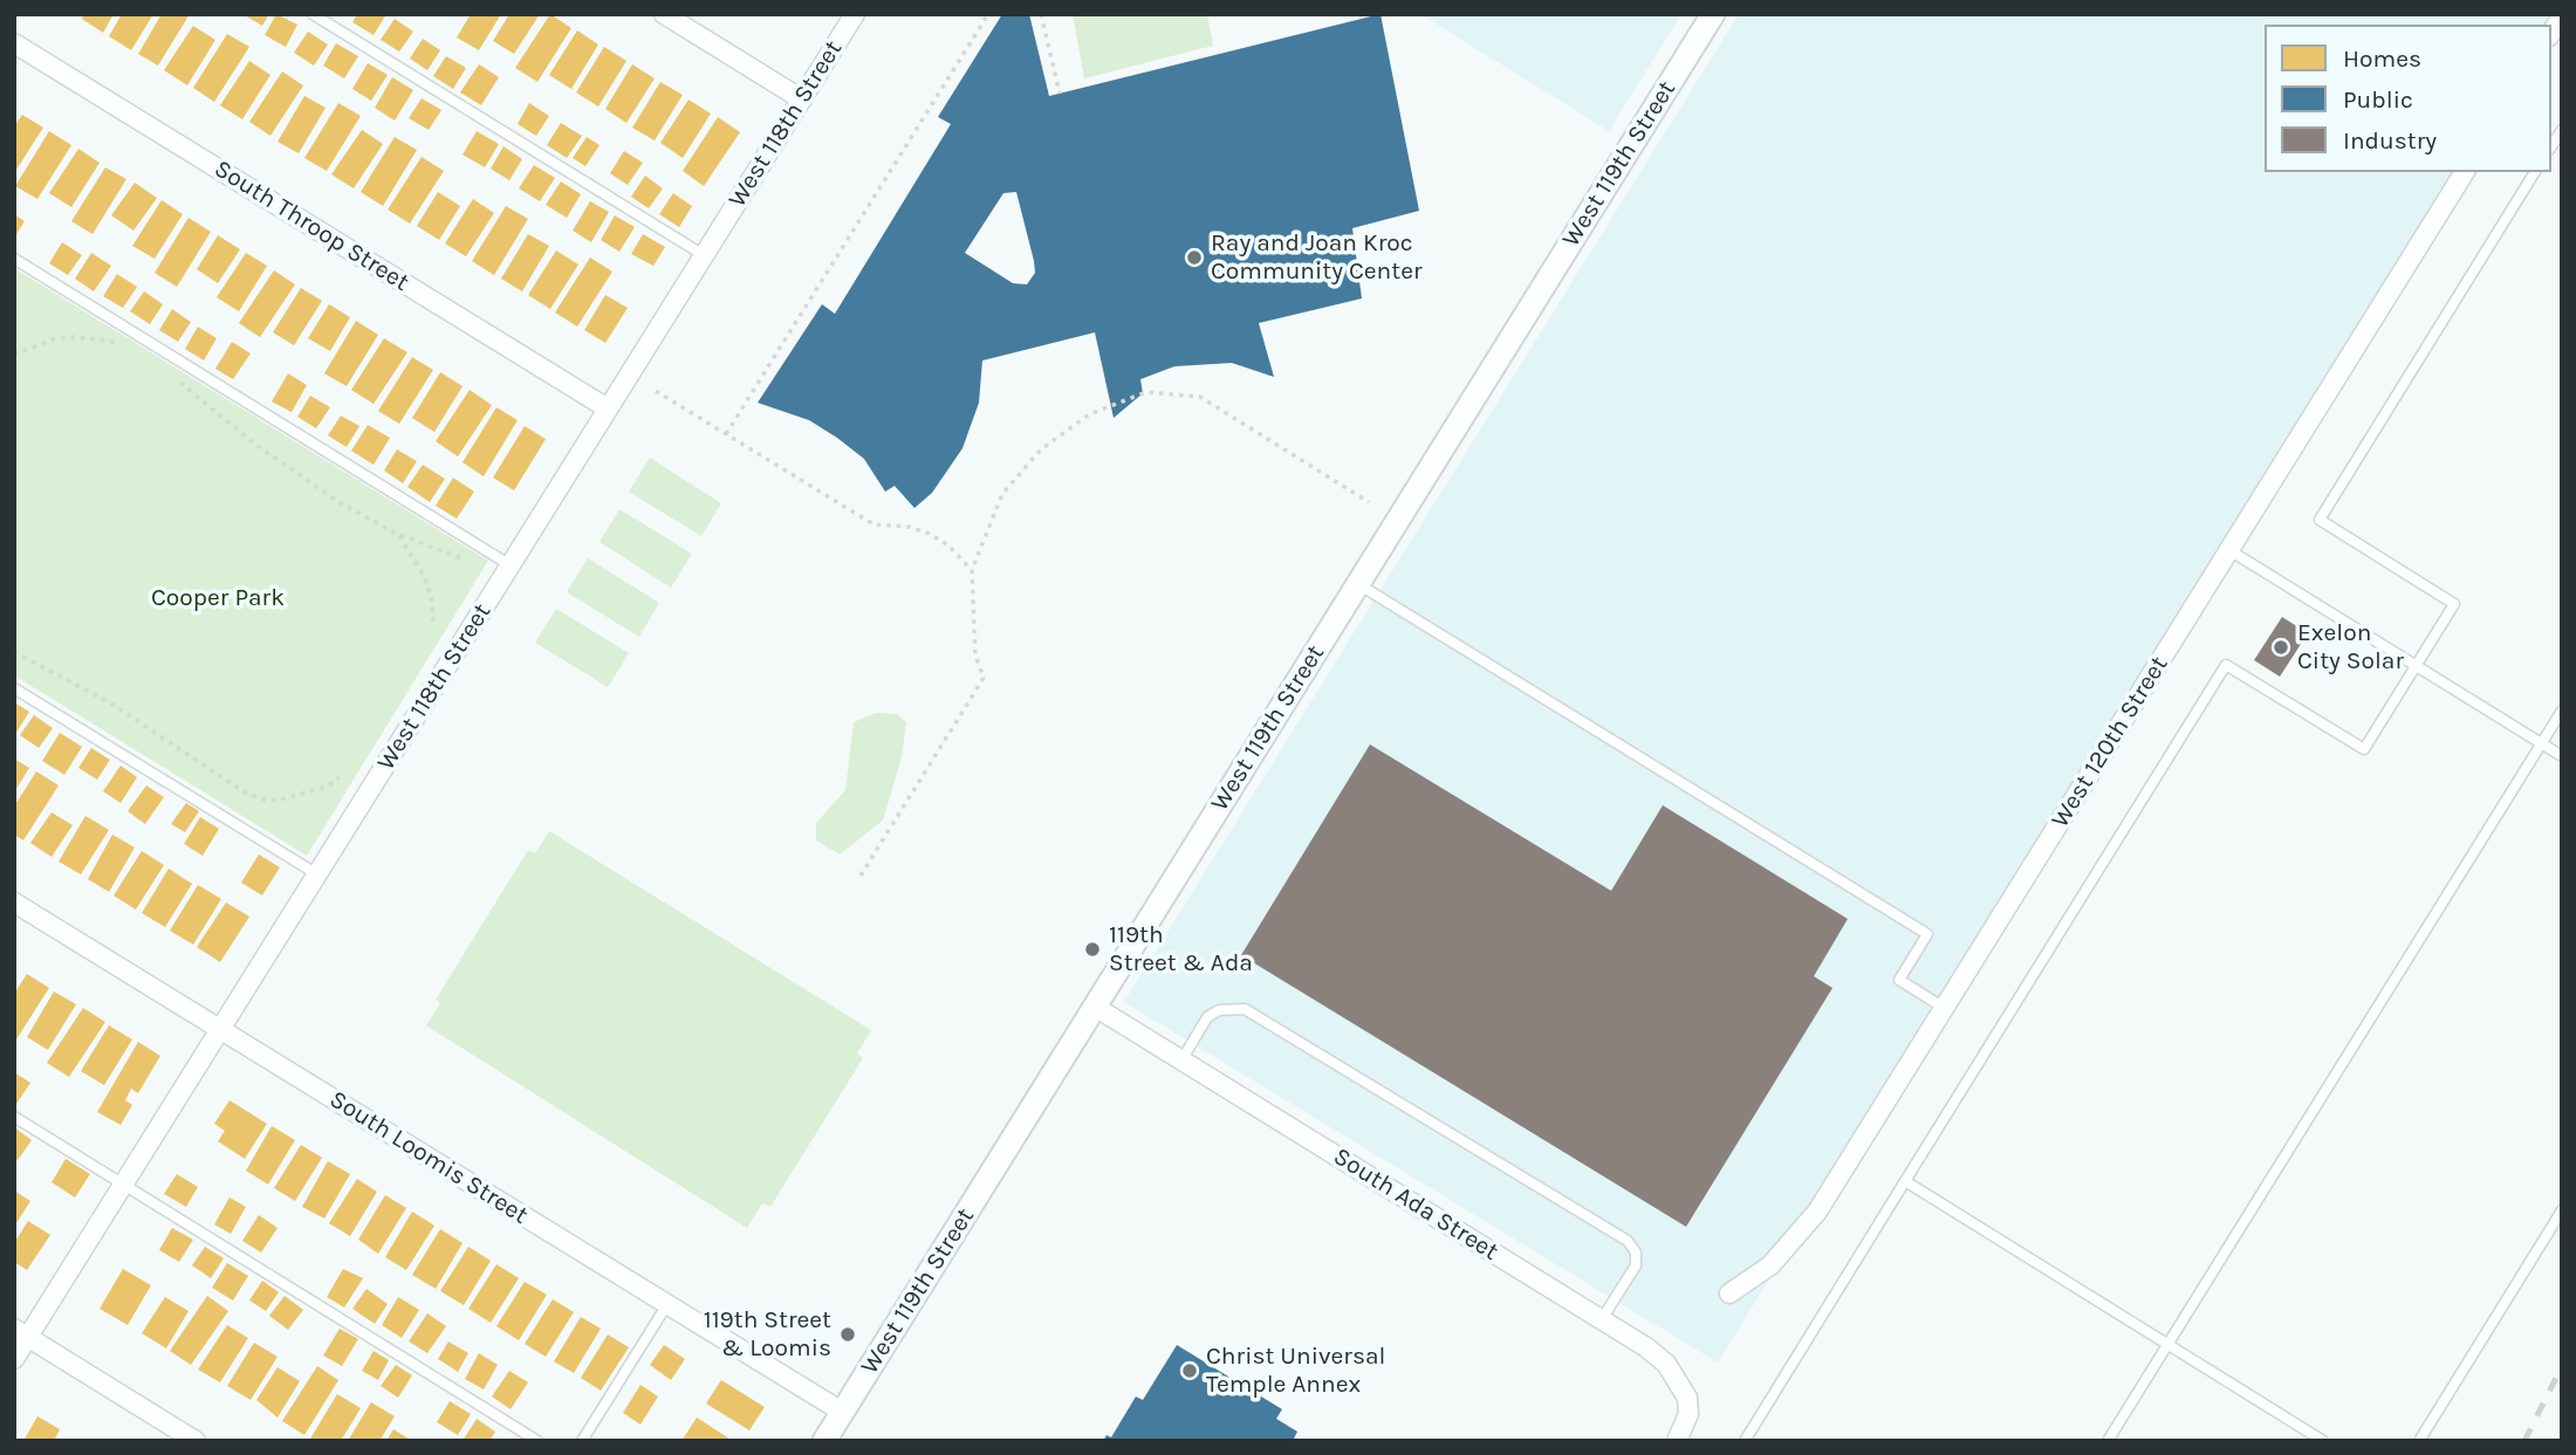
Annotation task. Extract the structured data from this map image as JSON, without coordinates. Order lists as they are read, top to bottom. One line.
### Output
{"streets":{"street":["West 118th Street","West 119th Street","South Throop Street","West 120th Street","South Loomis Street","South Ada Street"]},"crossings":[["West 118th Street","South Throop Street"],["West 118th Street","South Loomis Street"],["West 119th Street","South Loomis Street"],["West 119th Street","South Ada Street"]],"parks":["Cooper Park"],"places":["Ray and Joan Kroc Community Center","Exelon City Solar","119th Street & Ada","119th Street & Loomis","Christ Universal Temple Annex"],"legend":["Homes","Public","Industry"]}
